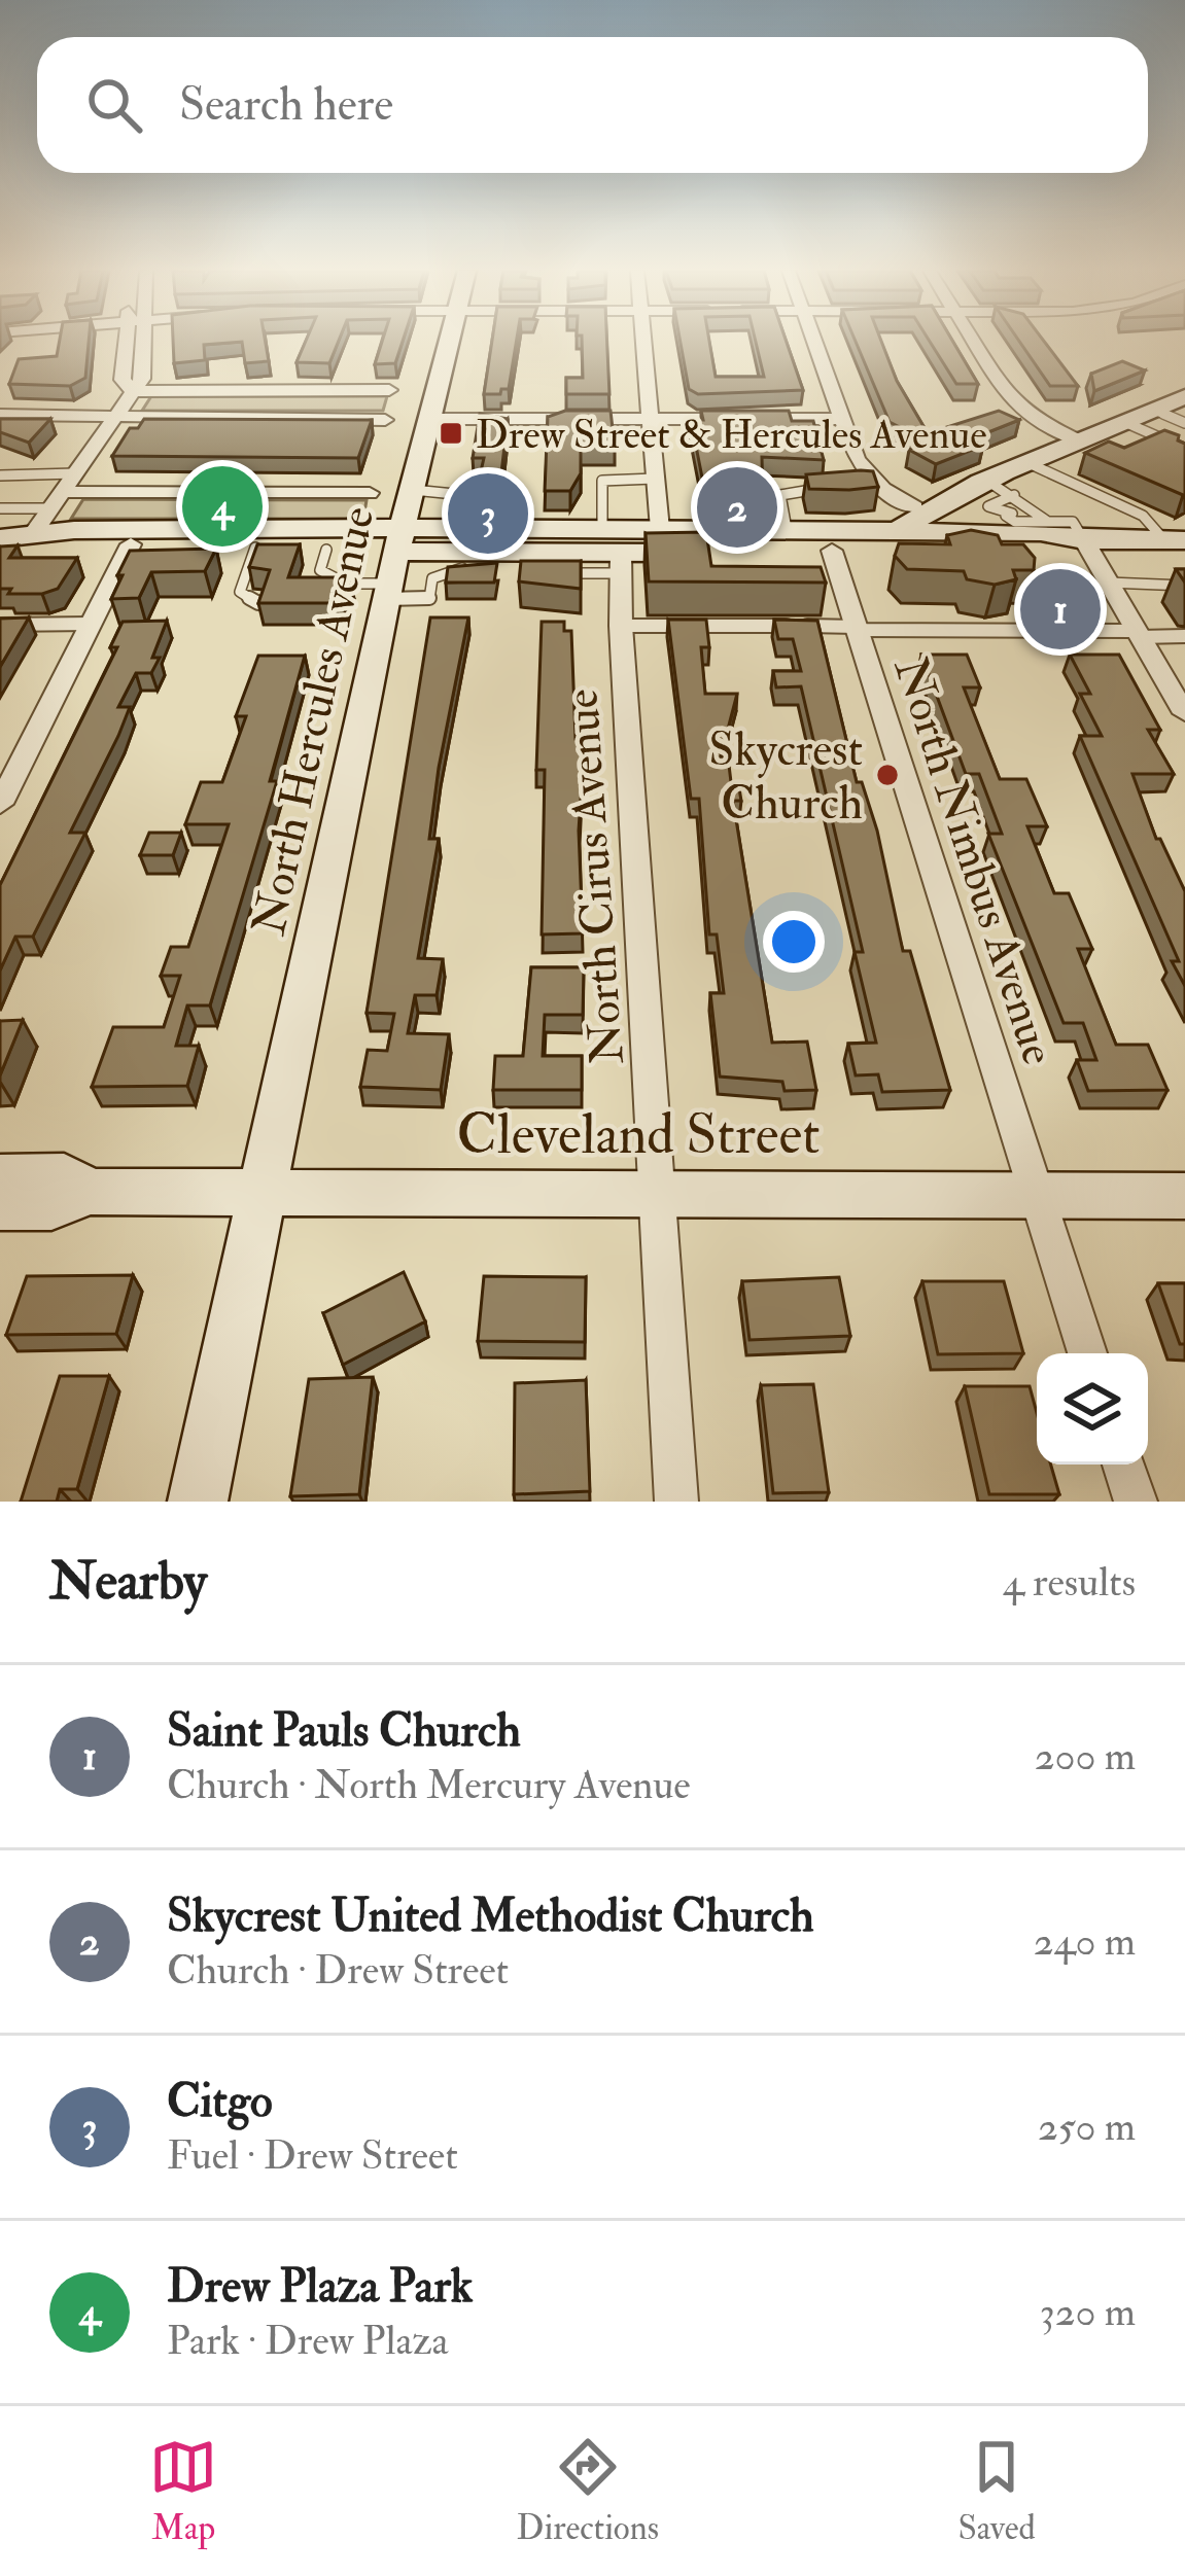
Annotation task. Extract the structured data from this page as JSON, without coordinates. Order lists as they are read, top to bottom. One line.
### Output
{"streets":{"main road":["North Hercules Avenue","Cleveland Street"],"street":["North Nimbus Avenue","North Cirus Avenue"]},"crossings":[["North Hercules Avenue","Cleveland Street"],["North Nimbus Avenue","Cleveland Street"],["North Cirus Avenue","Cleveland Street"]],"places":{"transit":["Drew Street & Hercules Avenue"],"other":["Skycrest Church"]},"page":{"search":"Search here","pins":["4","2","3","1"],"heading":["Nearby","4 results"],"list":[{"mark":"1","name":"Saint Pauls Church","note":"Church · North Mercury Avenue","value":"200 m"},{"mark":"2","name":"Skycrest United Methodist Church","note":"Church · Drew Street","value":"240 m"},{"mark":"3","name":"Citgo","note":"Fuel · Drew Street","value":"250 m"},{"mark":"4","name":"Drew Plaza Park","note":"Park · Drew Plaza","value":"320 m"}],"nav":["Map","Directions","Saved"]}}
